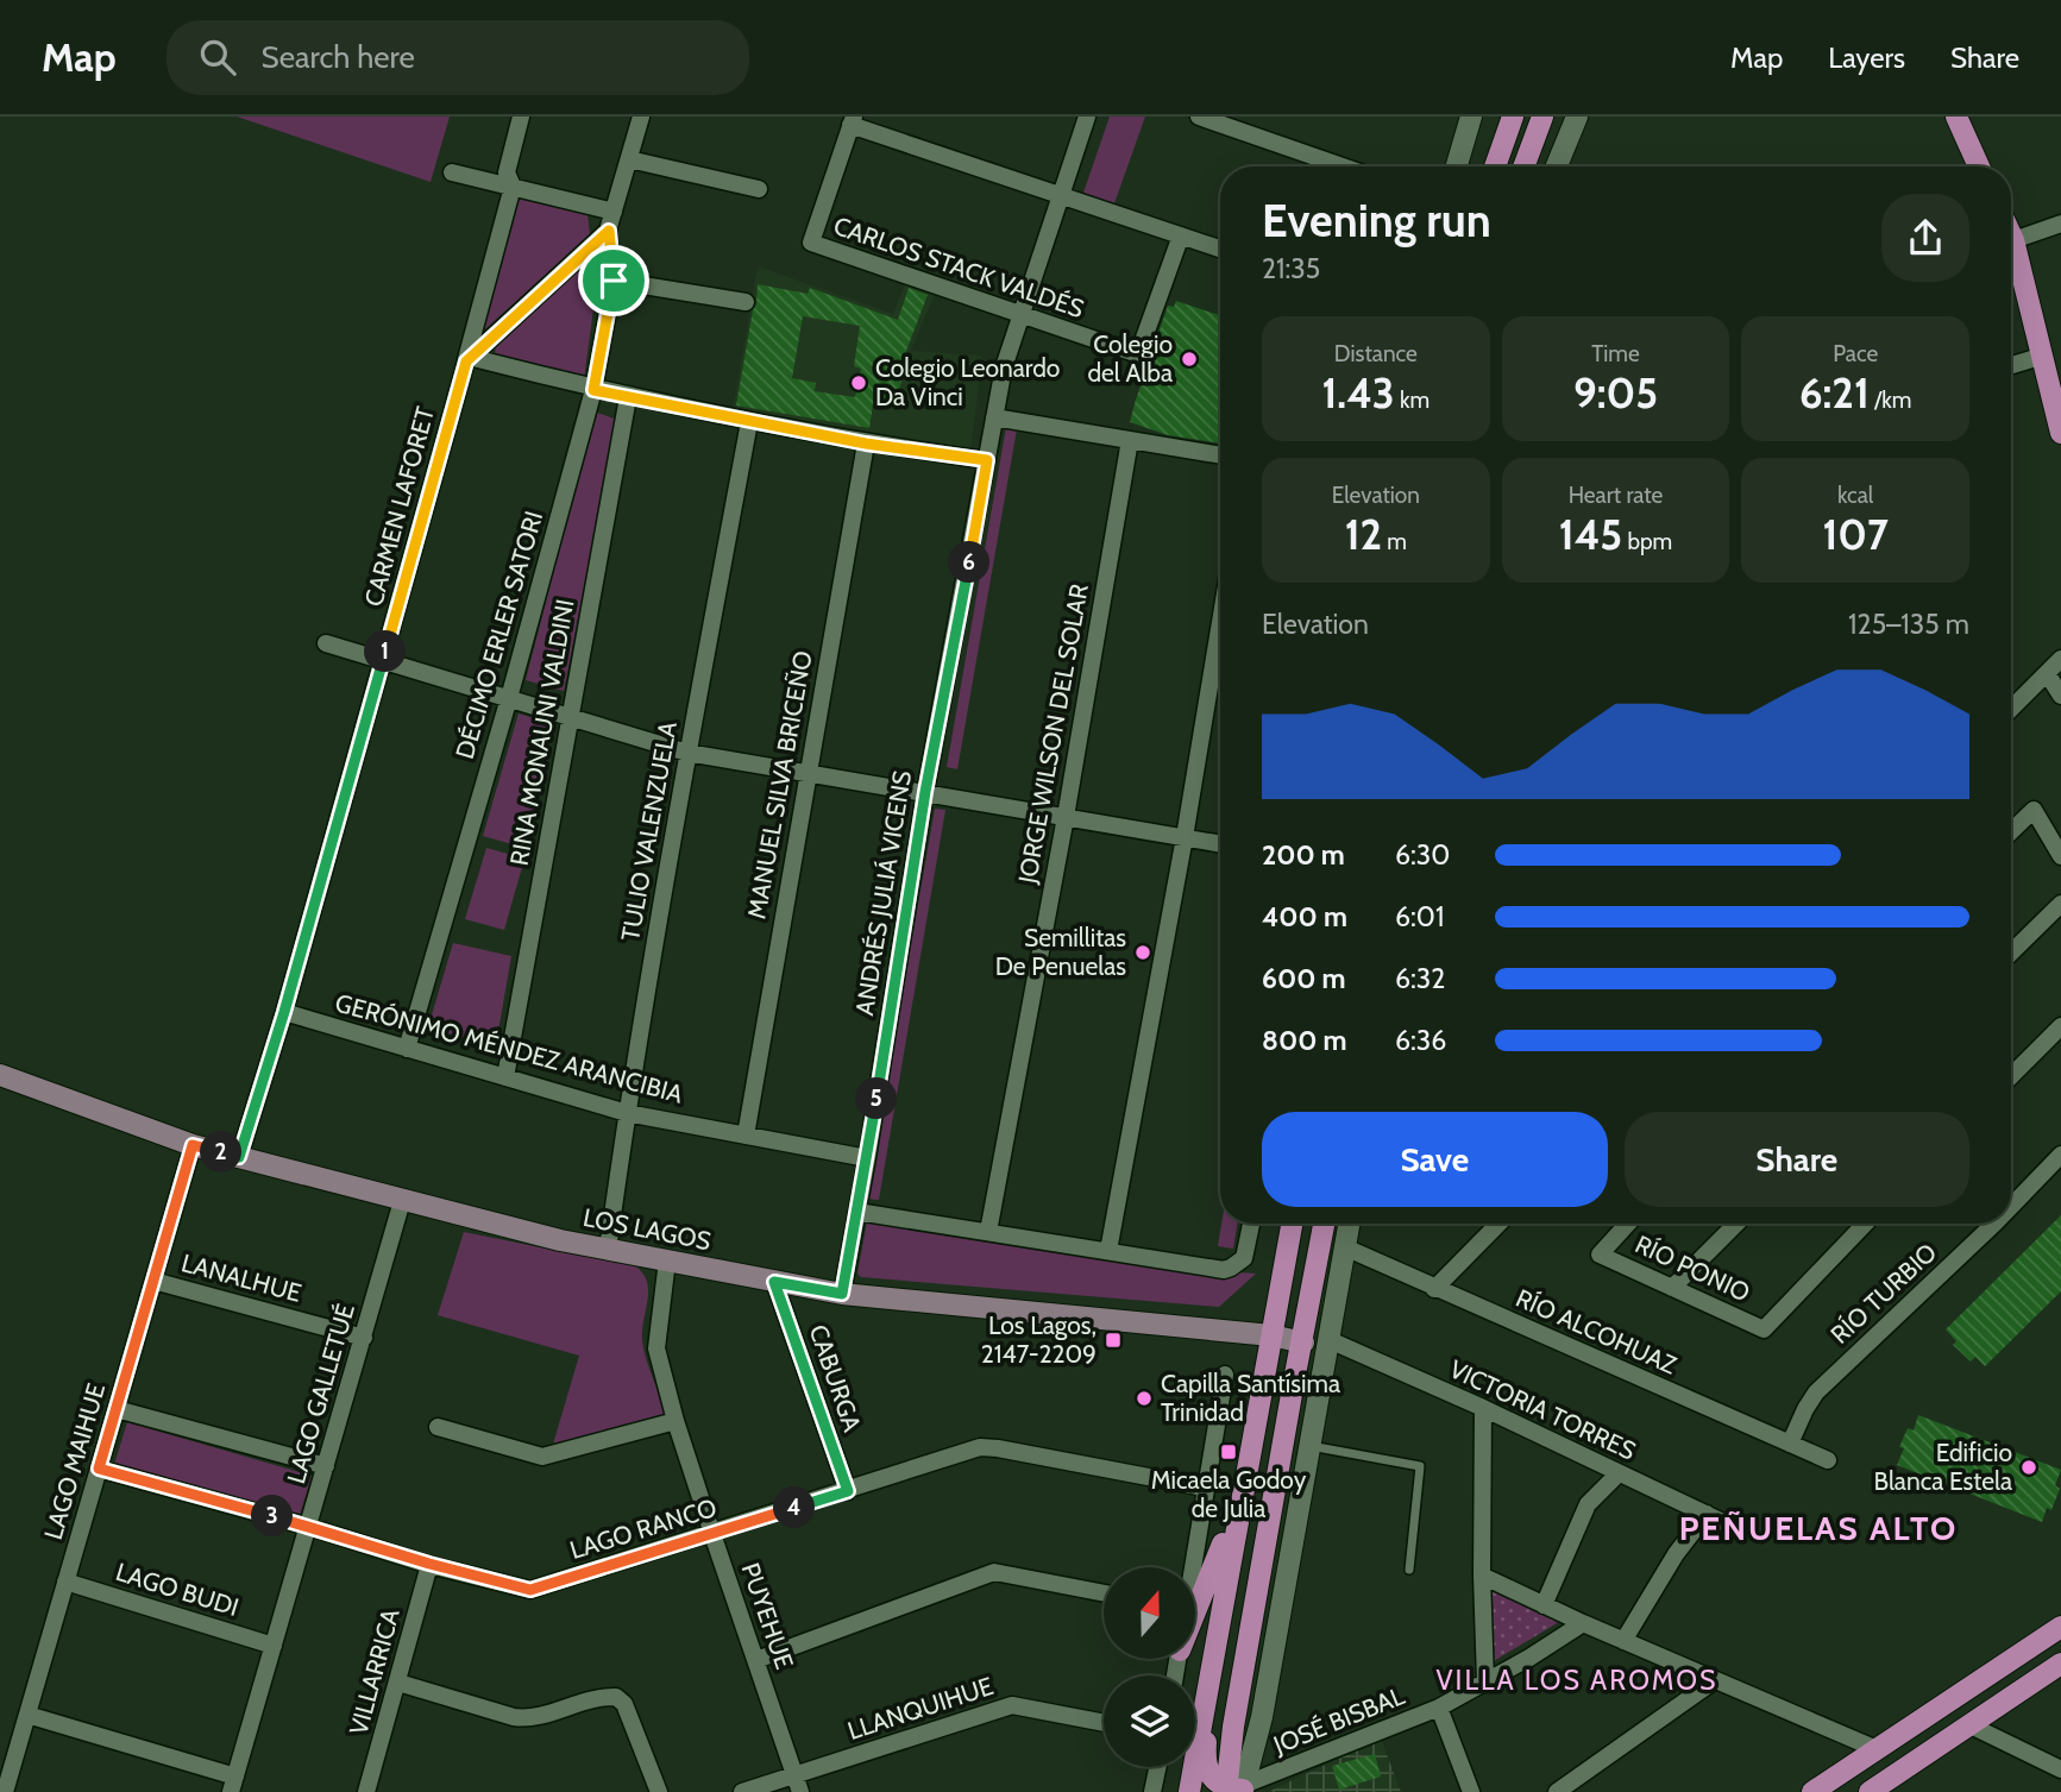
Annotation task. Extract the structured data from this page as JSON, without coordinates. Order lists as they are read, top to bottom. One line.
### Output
{"streets":{"main road":["LOS LAGOS"],"street":["CARLOS STACK VALDÉS","CARMEN LAFORET","DÉCIMO ERLER SATORI","RINA MONAUNI VALDINI","JORGE WILSON DEL SOLAR","MANUEL SILVA BRICEÑO","TULIO VALENZUELA","ANDRÉS JULIÁ VICENS","GERÓNIMO MÉNDEZ ARANCIBIA","RÍO PONIO","LANALHUE","RÍO TURBIO","RÍO ALCOHUAZ","CABURGA","LAGO GALLETUÉ","VICTORIA TORRES","LAGO MAIHUE","LAGO RANCO","LAGO BUDI","PUYEHUE","VILLARRICA","LLANQUIHUE","JOSÉ BISBAL"]},"crossings":[["CARLOS STACK VALDÉS","ANDRÉS JULIÁ VICENS"],["CARMEN LAFORET","GERÓNIMO MÉNDEZ ARANCIBIA"],["CARMEN LAFORET","LOS LAGOS"],["DÉCIMO ERLER SATORI","GERÓNIMO MÉNDEZ ARANCIBIA"],["RINA MONAUNI VALDINI","GERÓNIMO MÉNDEZ ARANCIBIA"],["MANUEL SILVA BRICEÑO","GERÓNIMO MÉNDEZ ARANCIBIA"],["TULIO VALENZUELA","GERÓNIMO MÉNDEZ ARANCIBIA"],["TULIO VALENZUELA","LOS LAGOS"],["ANDRÉS JULIÁ VICENS","GERÓNIMO MÉNDEZ ARANCIBIA"],["ANDRÉS JULIÁ VICENS","LOS LAGOS"],["LOS LAGOS","CABURGA"],["LOS LAGOS","LAGO GALLETUÉ"],["LOS LAGOS","LAGO MAIHUE"],["LOS LAGOS","PUYEHUE"],["LANALHUE","LAGO GALLETUÉ"],["LANALHUE","LAGO MAIHUE"],["RÍO TURBIO","RÍO ALCOHUAZ"],["CABURGA","LAGO RANCO"],["LAGO GALLETUÉ","LAGO RANCO"],["LAGO GALLETUÉ","LAGO BUDI"],["LAGO MAIHUE","LAGO RANCO"],["LAGO MAIHUE","LAGO BUDI"],["LAGO RANCO","PUYEHUE"],["LAGO RANCO","VILLARRICA"],["PUYEHUE","LLANQUIHUE"]],"districts":["PEÑUELAS ALTO","VILLA LOS AROMOS"],"places":{"other":["Colegio del Alba","Colegio Leonardo Da Vinci","Semillitas De Penuelas","Capilla Santísima Trinidad","Edificio Blanca Estela"],"transit":["Los Lagos, 2147-2209","Micaela Godoy de Julia"]},"north":"top","page":{"header":"Map","search":"Search here","nav":["Map","Layers","Share"],"heading":["Evening run","21:35"],"stats":[["Distance","1.43 km"],["Time","9:05"],["Pace","6:21 /km"],["Elevation","12 m"],["Heart rate","145 bpm"],["kcal","107"]],"pins":["6","1","5","2","4","3"],"chart":["Elevation","125–135 m"],"list":[{"name":"200 m","note":"6:30"},{"name":"400 m","note":"6:01"},{"name":"600 m","note":"6:32"},{"name":"800 m","note":"6:36"}],"buttons":["Save","Share"]}}
